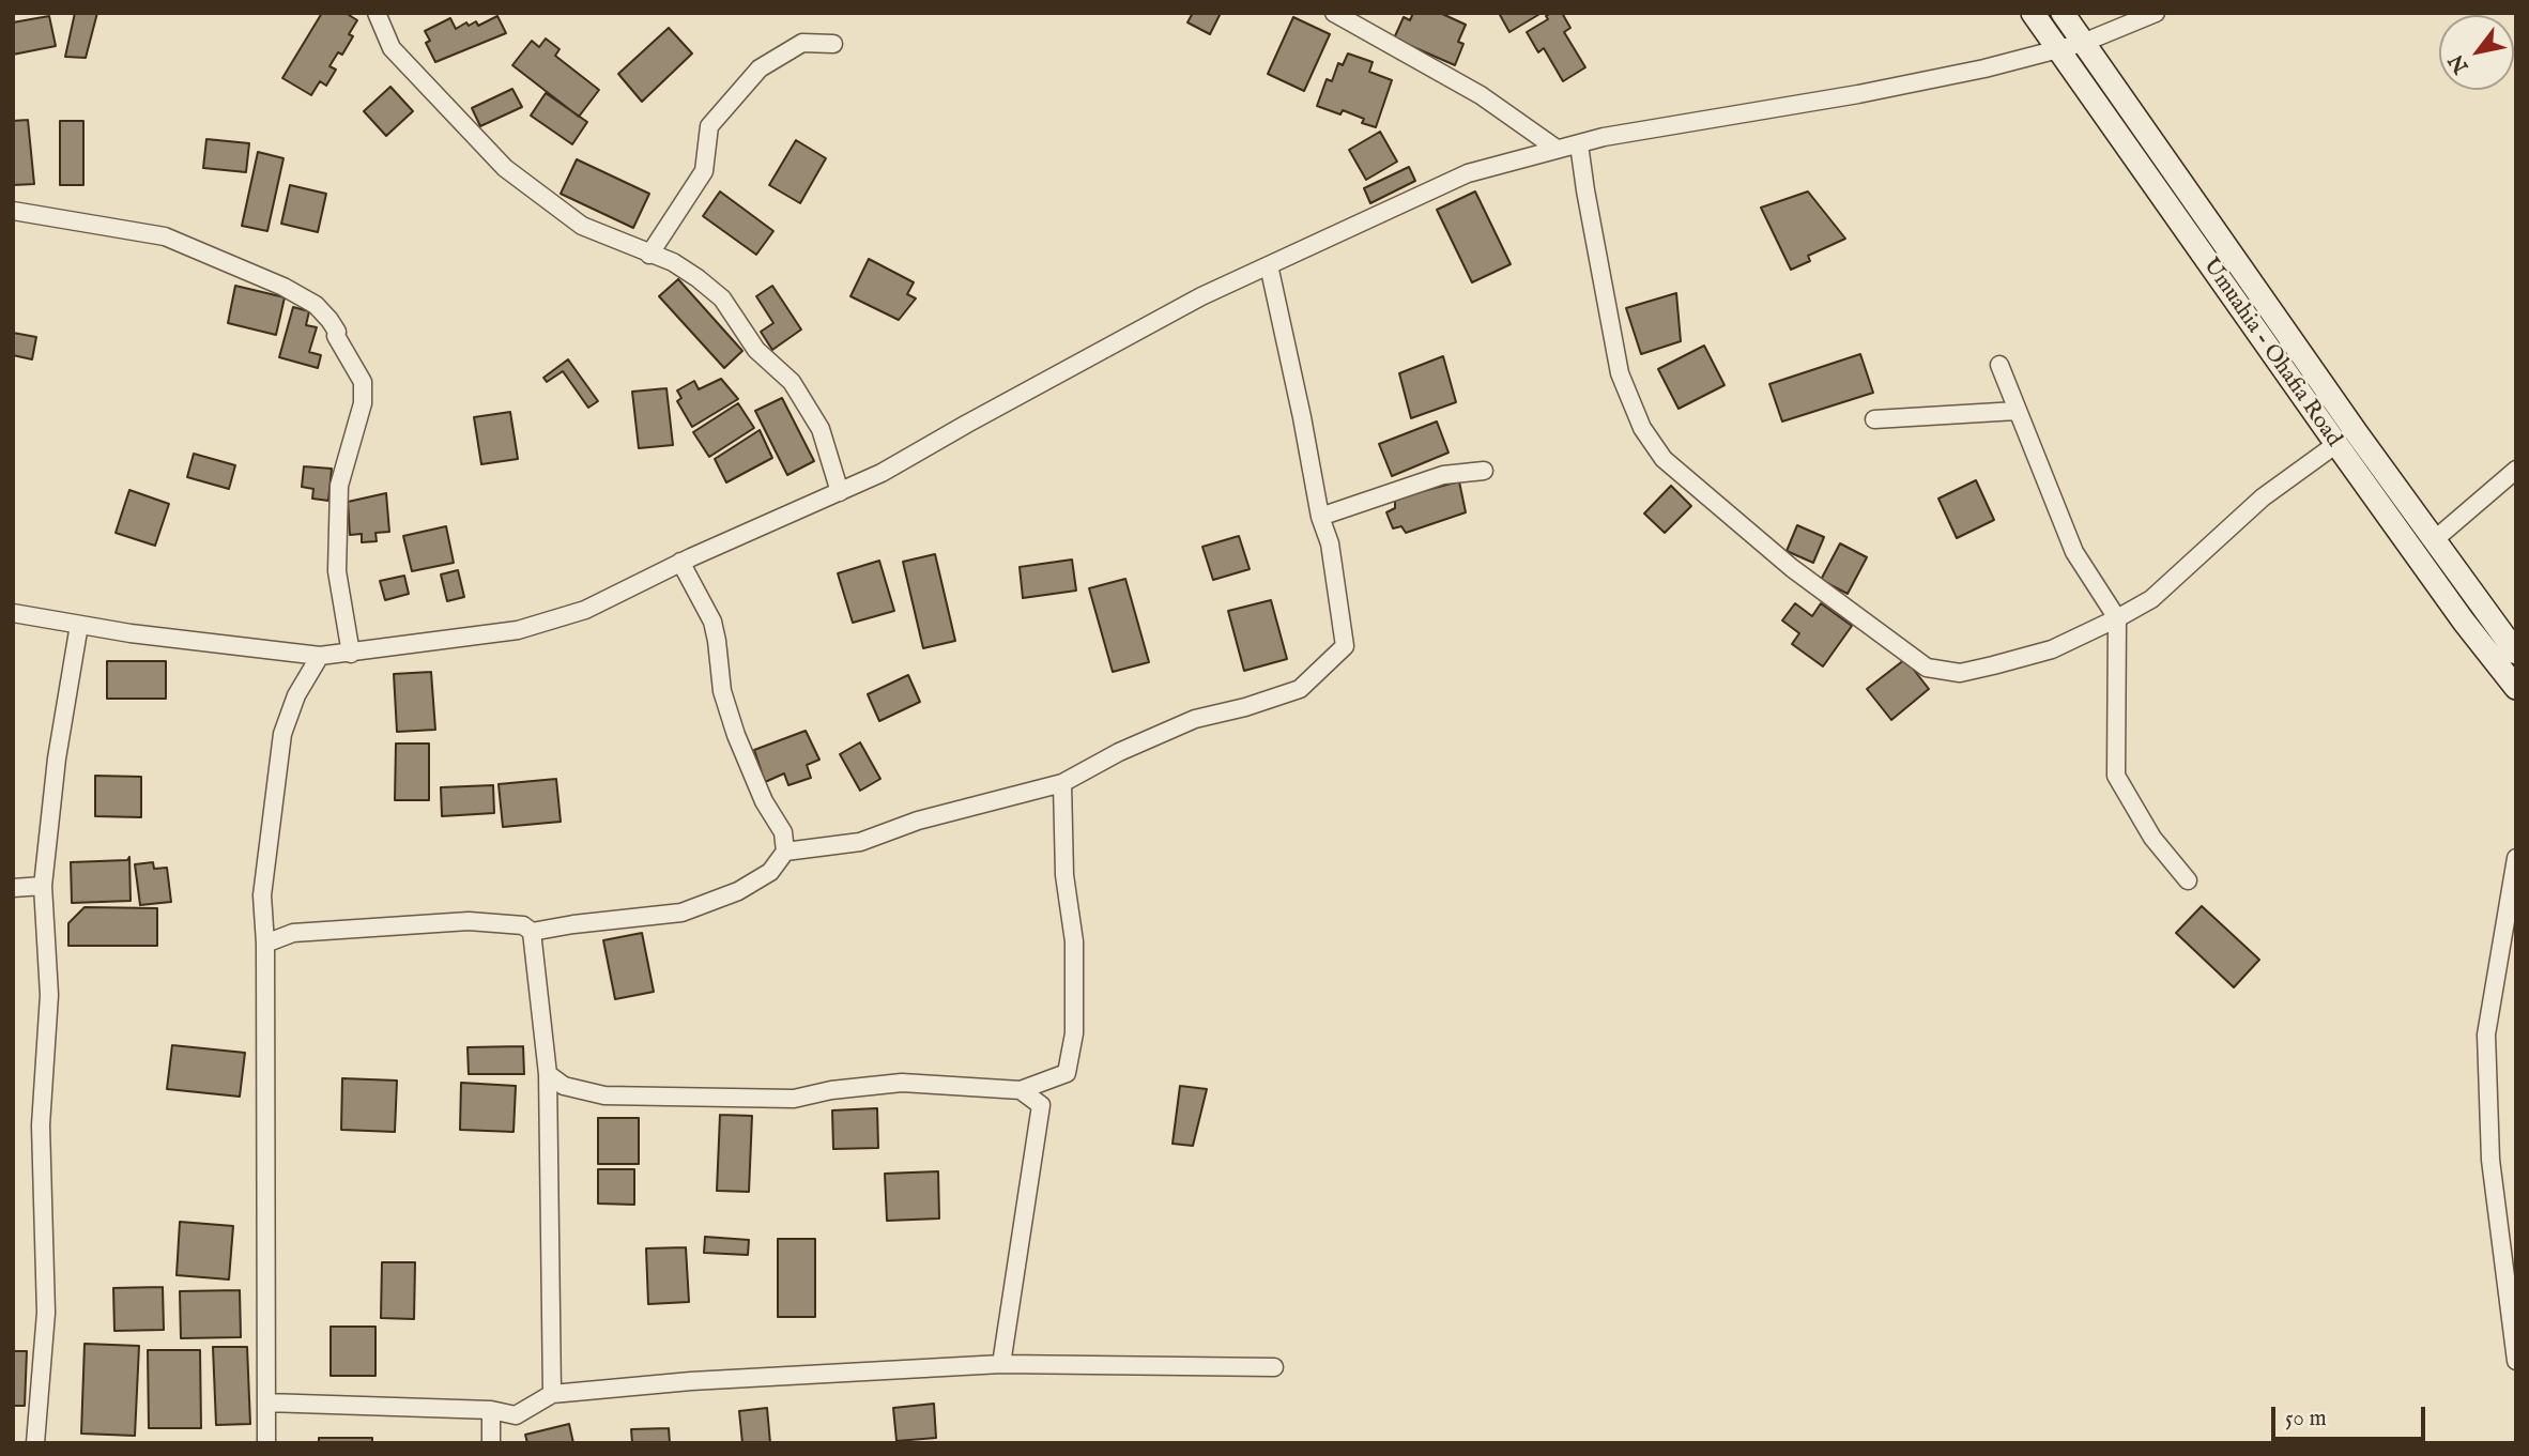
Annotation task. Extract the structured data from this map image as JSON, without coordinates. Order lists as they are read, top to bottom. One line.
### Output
{"streets":{"main road":["Umuahia - Ohafia Road"]},"scale_bar":"50 m","north":"bottom left"}
